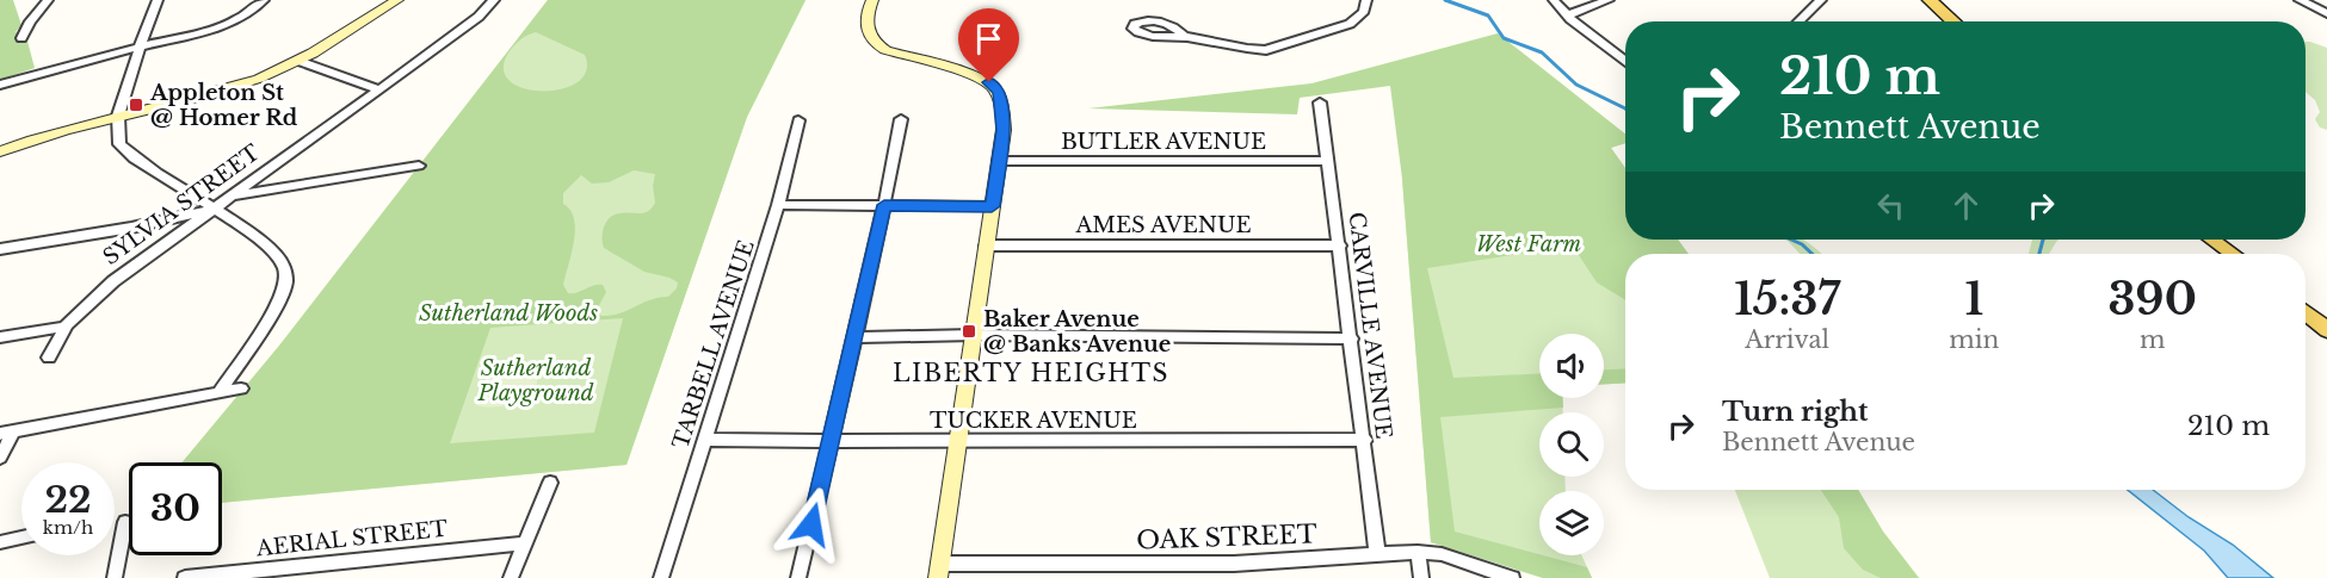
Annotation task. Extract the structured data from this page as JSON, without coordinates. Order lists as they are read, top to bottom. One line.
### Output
{"streets":{"street":["BUTLER AVENUE","SYLVIA STREET","AMES AVENUE","CARVILLE AVENUE","TARBELL AVENUE","TUCKER AVENUE","OAK STREET","AERIAL STREET"]},"crossings":[["BUTLER AVENUE","CARVILLE AVENUE"],["AMES AVENUE","CARVILLE AVENUE"],["CARVILLE AVENUE","TUCKER AVENUE"],["CARVILLE AVENUE","OAK STREET"],["TARBELL AVENUE","TUCKER AVENUE"]],"districts":["LIBERTY HEIGHTS"],"parks":["West Farm","Sutherland Woods","Sutherland Playground"],"places":{"transit":["Appleton St @ Homer Rd","Baker Avenue @ Banks Avenue"]},"page":{"turn":["210 m","Bennett Avenue"],"eta":["15:37","Arrival","1","min","390","m"],"list":[{"name":"Turn right","note":"Bennett Avenue","value":"210 m"}],"speed":"22 km/h","limit":"30"}}
